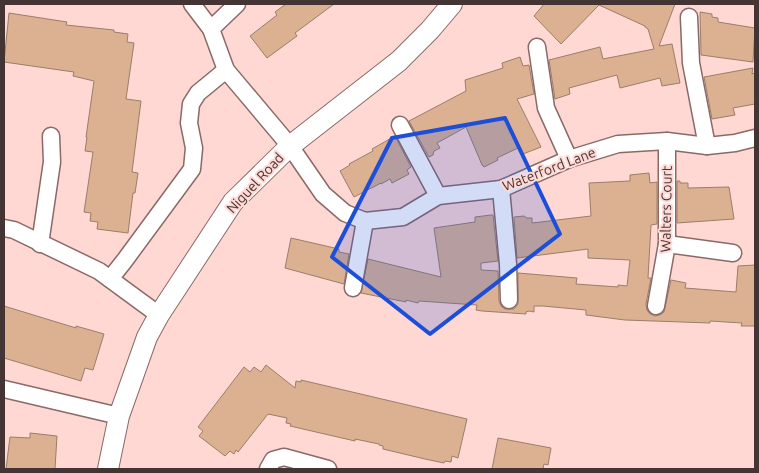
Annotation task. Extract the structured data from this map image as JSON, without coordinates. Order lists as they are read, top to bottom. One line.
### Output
{"streets":{"main road":["Niguel Road"],"street":["Waterford Lane","Walters Court"]},"crossings":[["Waterford Lane","Walters Court"]]}
